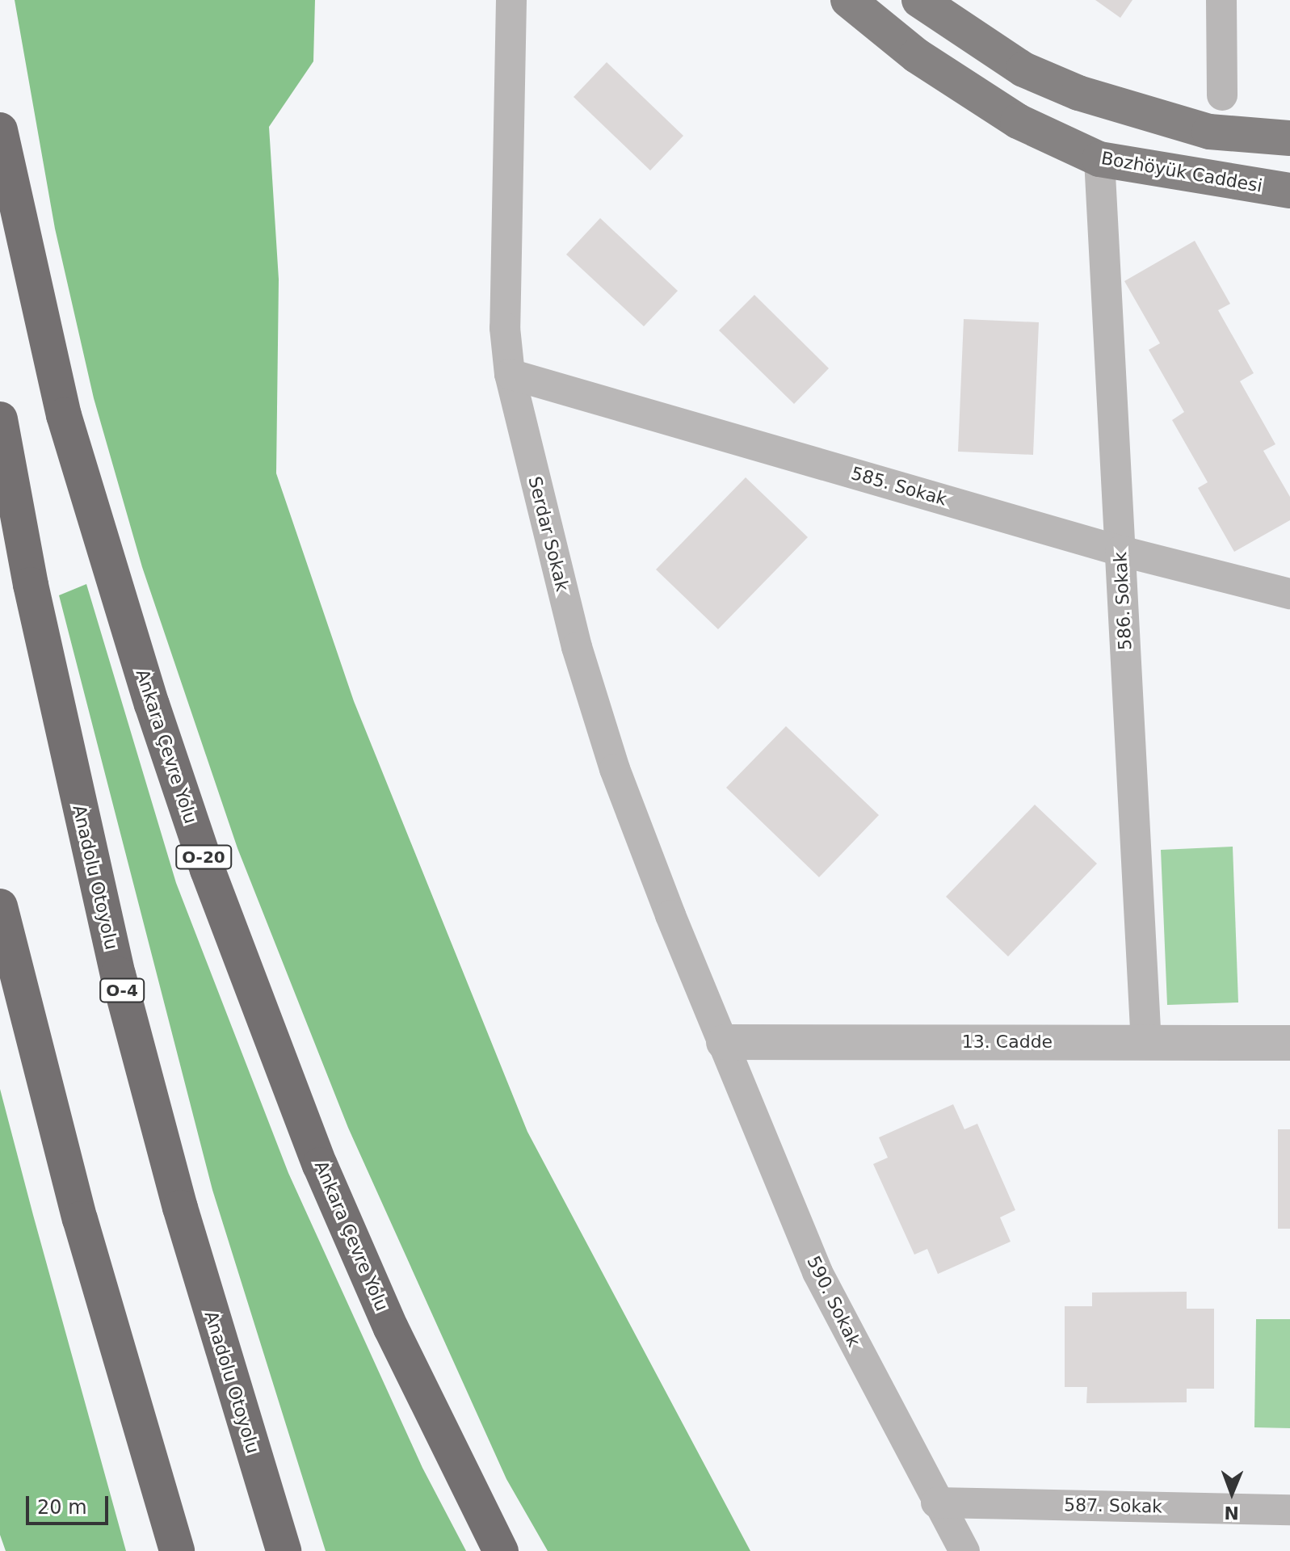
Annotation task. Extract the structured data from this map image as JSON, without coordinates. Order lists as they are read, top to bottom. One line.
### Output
{"streets":{"highway":["Ankara Çevre Yolu","O-20","Anadolu Otoyolu","O-4"],"main road":["Bozhöyük Caddesi"],"street":["585. Sokak","Serdar Sokak","586. Sokak","13. Cadde","590. Sokak","587. Sokak"]},"crossings":[["Bozhöyük Caddesi","586. Sokak"],["585. Sokak","Serdar Sokak"],["585. Sokak","586. Sokak"],["Serdar Sokak","13. Cadde"],["Serdar Sokak","590. Sokak"],["586. Sokak","13. Cadde"],["13. Cadde","590. Sokak"],["590. Sokak","587. Sokak"]],"scale_bar":"20 m","north":"bottom"}
